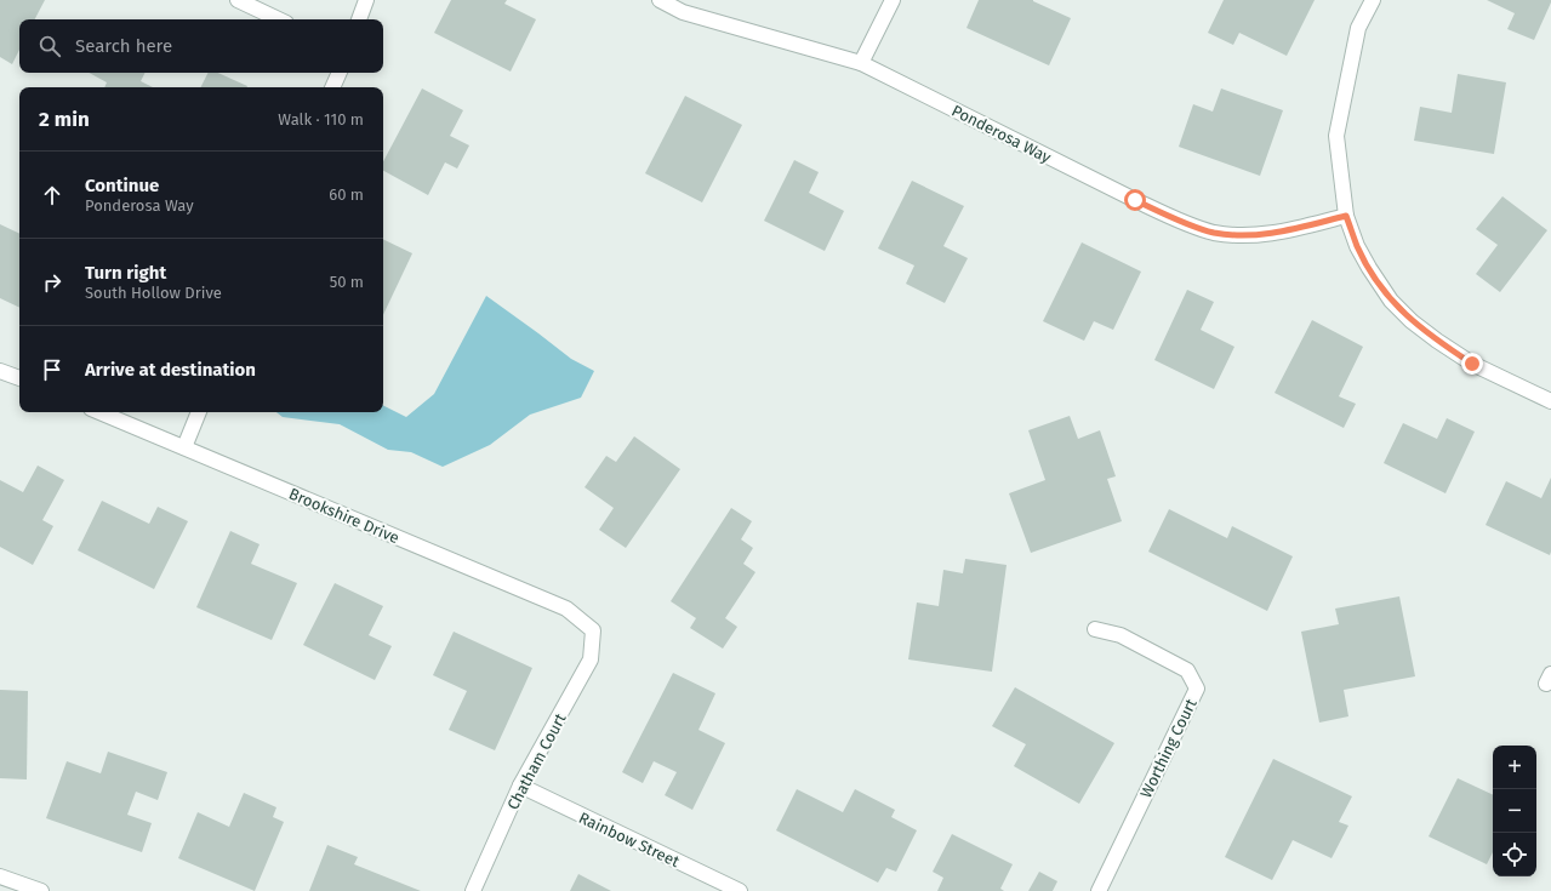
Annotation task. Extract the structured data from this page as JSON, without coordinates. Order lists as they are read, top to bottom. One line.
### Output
{"streets":{"street":["Ponderosa Way","Brookshire Drive","Worthing Court","Chatham Court","Rainbow Street"]},"crossings":[["Brookshire Drive","Chatham Court"],["Chatham Court","Rainbow Street"]],"page":{"search":"Search here","heading":["2 min","Walk · 110 m"],"list":[["Continue","Ponderosa Way","60 m"],["Turn right","South Hollow Drive","50 m"],"Arrive at destination"],"map_buttons":["+","−"]}}
